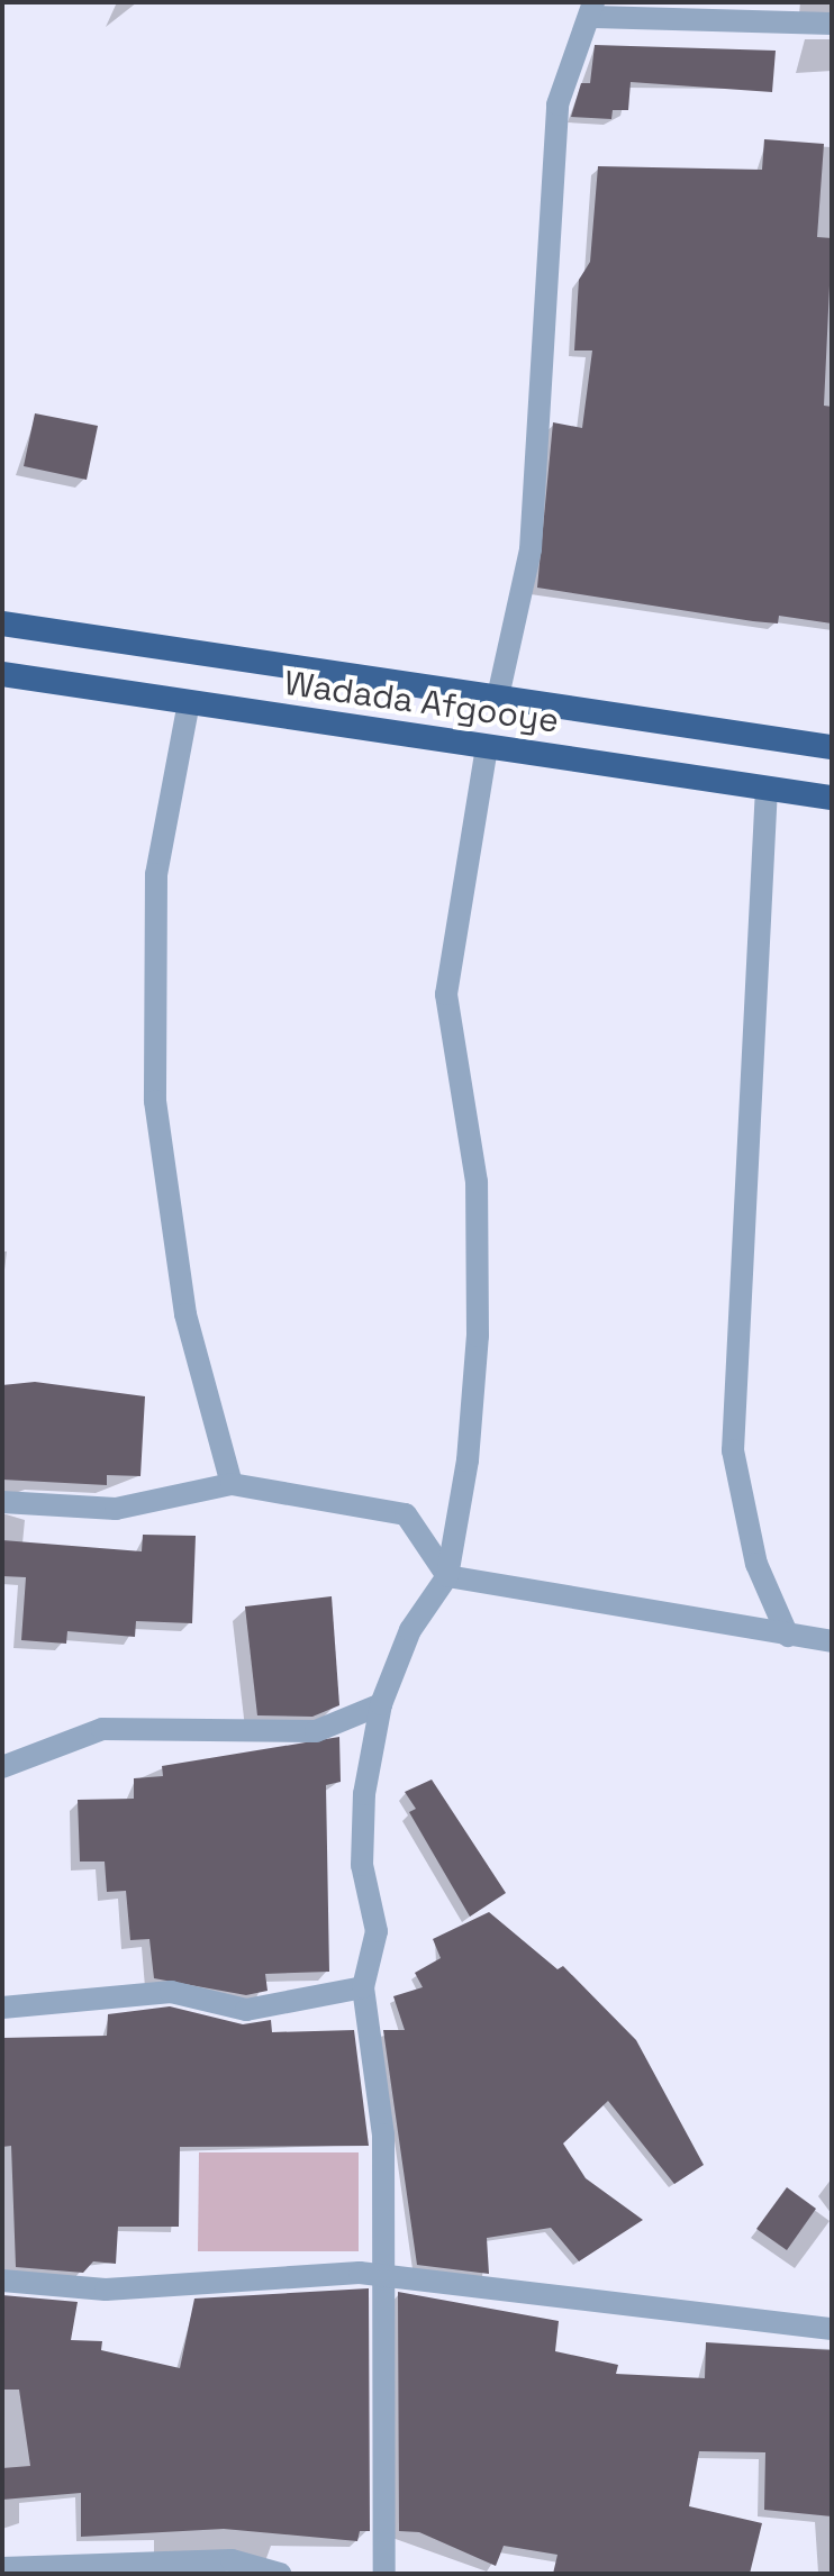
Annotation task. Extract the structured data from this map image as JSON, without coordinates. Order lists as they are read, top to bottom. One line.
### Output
{"streets":{"highway":["Wadada Afgooye"]}}
